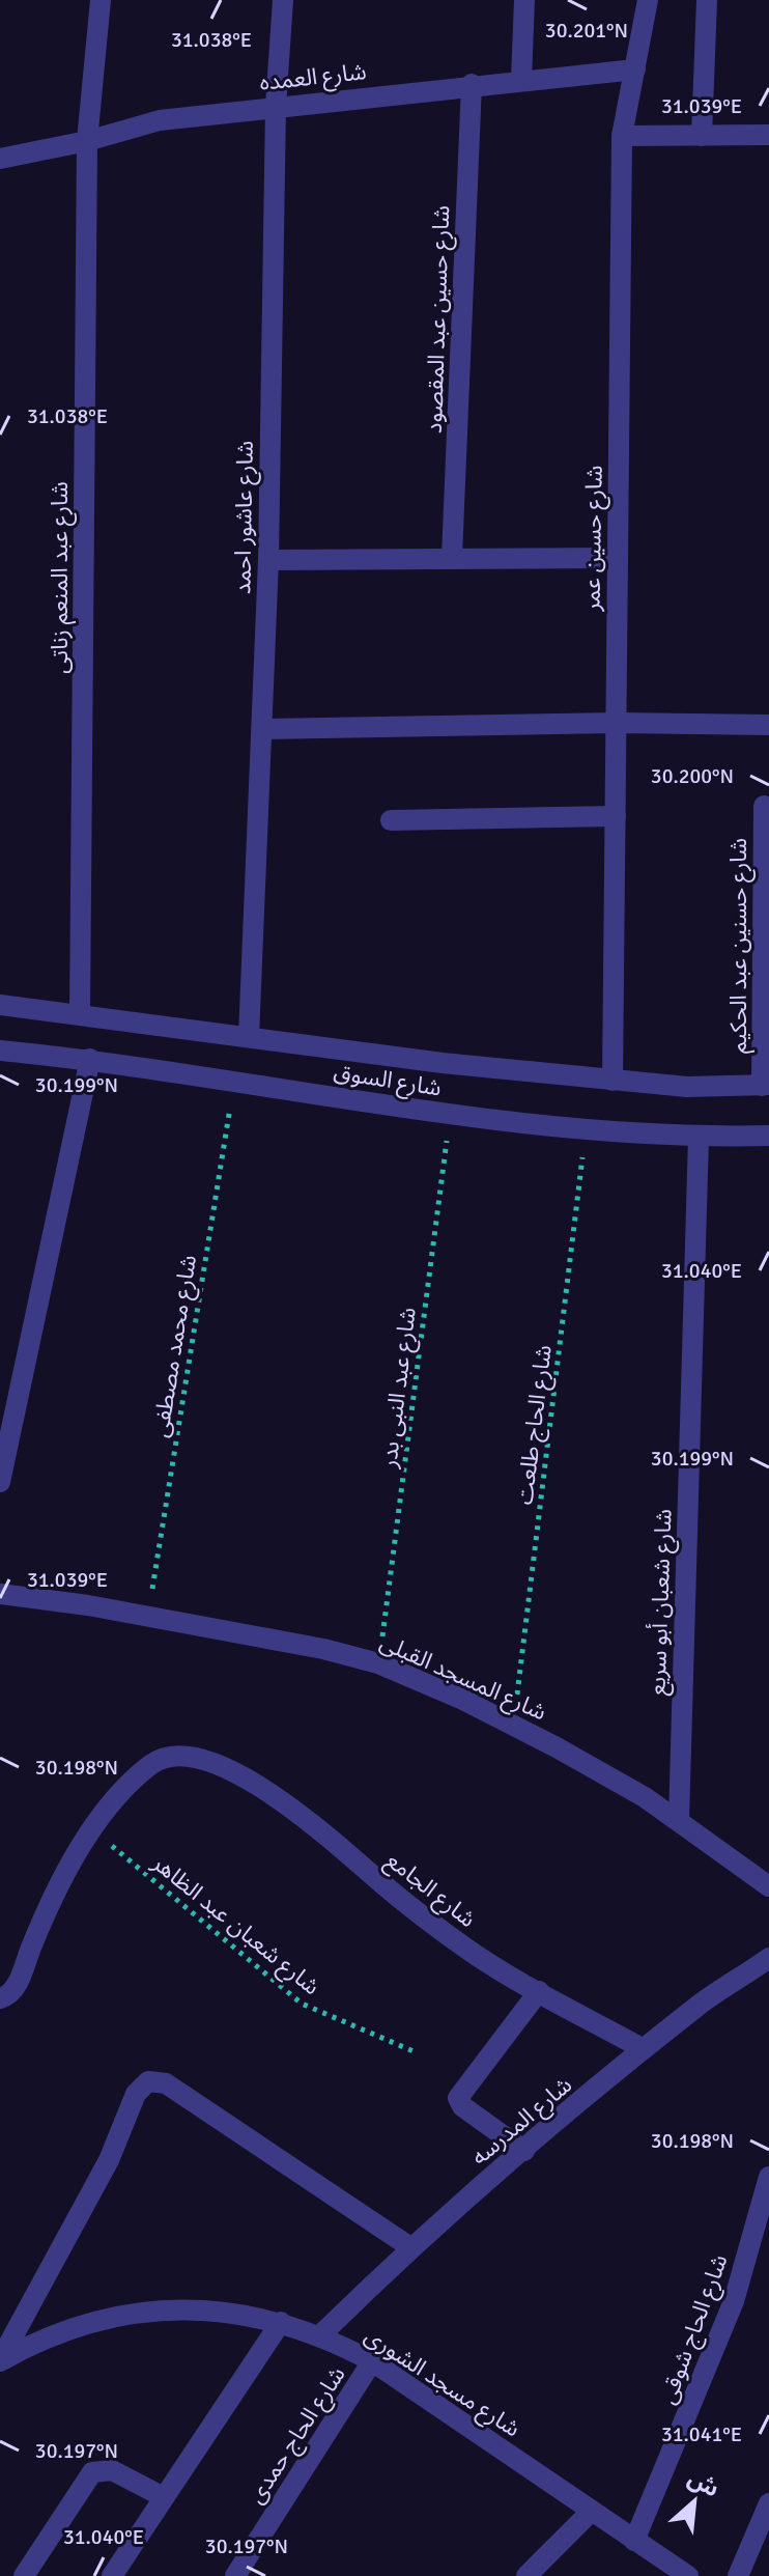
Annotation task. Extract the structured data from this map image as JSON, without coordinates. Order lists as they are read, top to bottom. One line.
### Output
{"streets":{"street":["شارع العمده","شارع حسين عبد المقصود","شارع عاشور احمد","شارع حسين عمر","شارع عبد المنعم زناتى","شارع حسنين عبد الحكيم","شارع السوق","شارع شعبان أبو سريع","شارع المسجد القبلى","شارع الجامع","شارع المدرسه","شارع الحاج شوقى","شارع مسجد الشورى","شارع الحاج حمدى"],"path":["شارع محمد مصطفى","شارع عبد النبى بدر","شارع الحاج طلعت","شارع شعبان عبد الظاهر"]},"crossings":[["شارع العمده","شارع حسين عبد المقصود"],["شارع العمده","شارع عاشور احمد"],["شارع العمده","شارع حسين عمر"],["شارع العمده","شارع عبد المنعم زناتى"],["شارع عاشور احمد","شارع السوق"],["شارع حسين عمر","شارع السوق"],["شارع عبد المنعم زناتى","شارع السوق"],["شارع حسنين عبد الحكيم","شارع السوق"],["شارع السوق","شارع محمد مصطفى"],["شارع السوق","شارع عبد النبى بدر"],["شارع السوق","شارع الحاج طلعت"],["شارع السوق","شارع شعبان أبو سريع"],["شارع محمد مصطفى","شارع المسجد القبلى"],["شارع عبد النبى بدر","شارع المسجد القبلى"],["شارع الحاج طلعت","شارع المسجد القبلى"],["شارع شعبان أبو سريع","شارع المسجد القبلى"],["شارع الجامع","شارع شعبان عبد الظاهر"],["شارع الجامع","شارع المدرسه"],["شارع المدرسه","شارع مسجد الشورى"],["شارع الحاج شوقى","شارع مسجد الشورى"],["شارع مسجد الشورى","شارع الحاج حمدى"]],"north":"top right","coordinates":["30.201°N","31.038°E","31.039°E","30.200°N","30.199°N","31.040°E","30.198°N","31.041°E","30.197°N"]}
